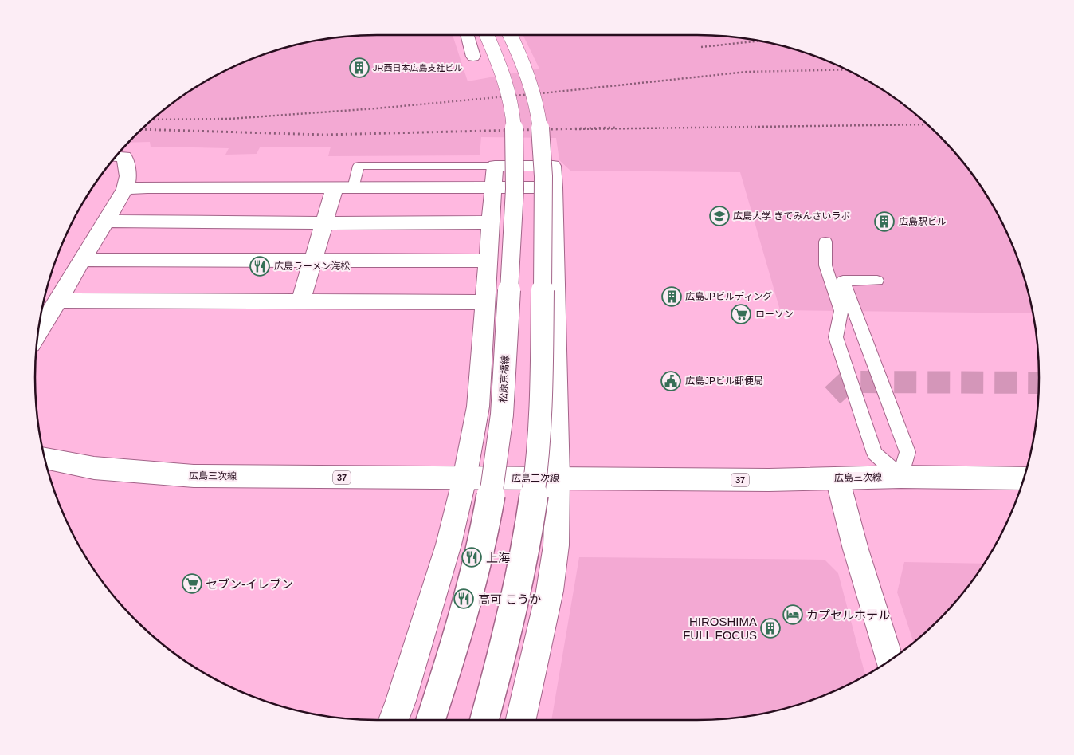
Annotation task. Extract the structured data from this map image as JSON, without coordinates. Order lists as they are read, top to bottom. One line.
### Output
{"streets":{"street":["松原京橋線","広島三次線","37"]},"places":{"building":["JR西日本広島支社ビル","広島駅ビル","広島JPビルディング","HIROSHIMA FULL FOCUS"],"school or university":["広島大学 きてみんさいラボ"],"restaurant":["広島ラーメン海松","上海","高可 こうか"],"supermarket":["ローソン","セブン-イレブン"],"public building":["広島JPビル郵便局"],"hotel":["カプセルホテル"]}}
